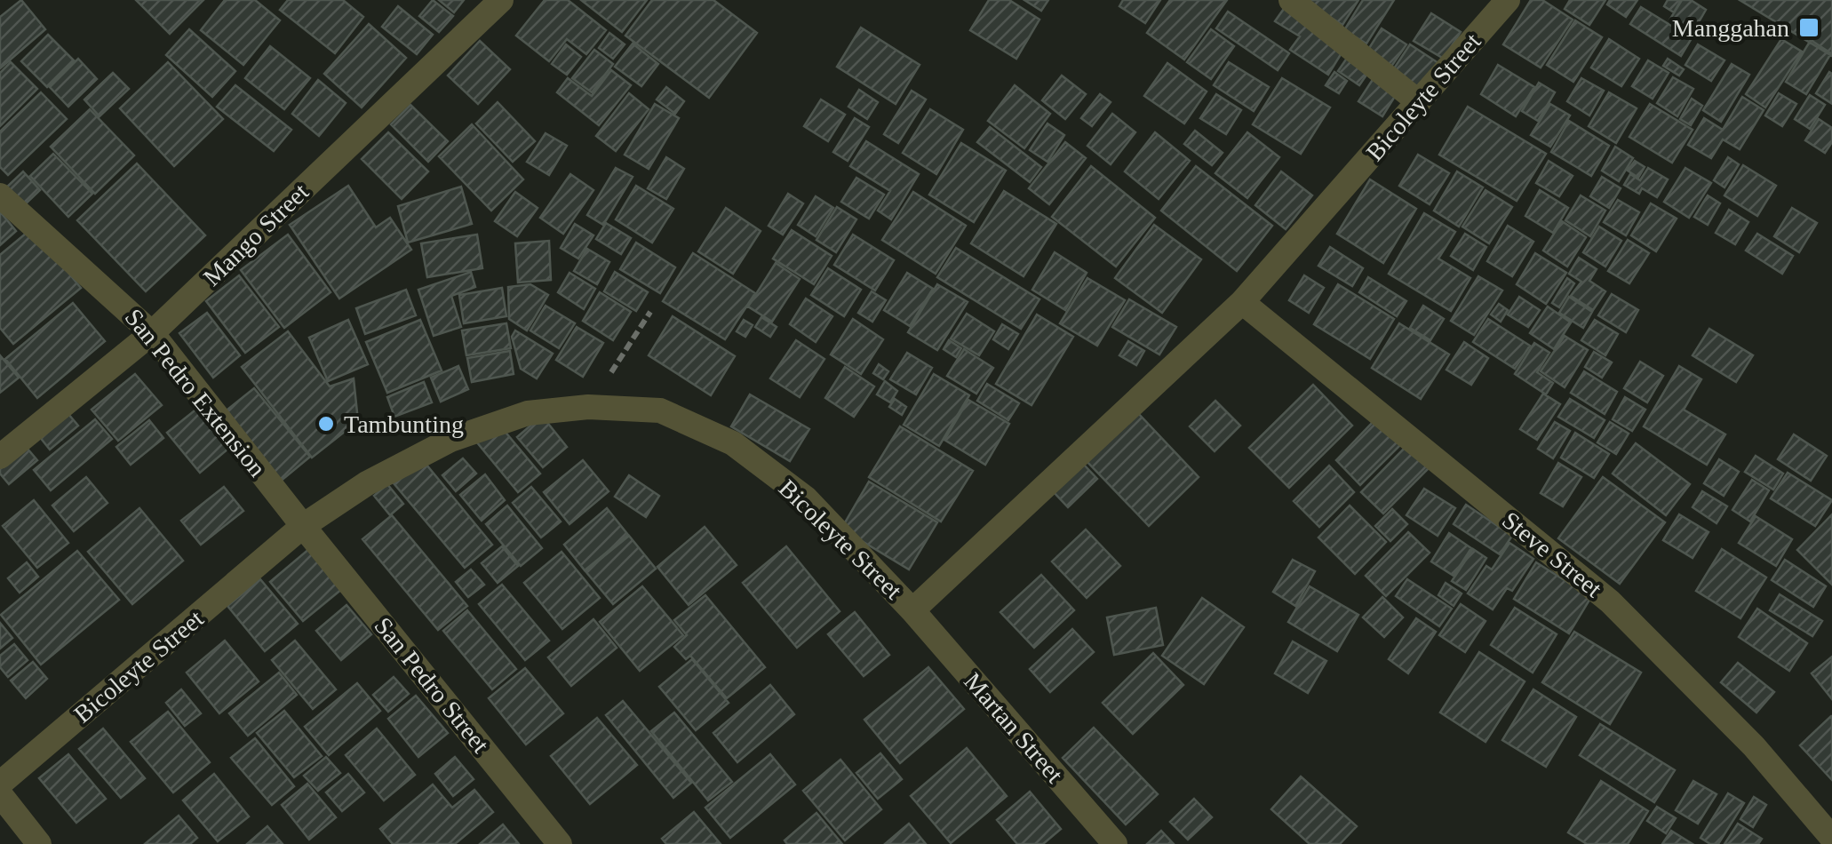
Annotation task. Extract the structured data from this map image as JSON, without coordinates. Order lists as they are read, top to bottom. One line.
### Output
{"streets":{"street":["Bicoleyte Street","Mango Street","San Pedro Extension","Steve Street","San Pedro Street","Martan Street"]},"crossings":[["Bicoleyte Street","San Pedro Extension"],["Bicoleyte Street","Steve Street"],["Bicoleyte Street","San Pedro Street"],["Bicoleyte Street","Martan Street"],["Mango Street","San Pedro Extension"],["San Pedro Extension","San Pedro Street"]],"places":{"transit":["Manggahan"],"other":["Tambunting"]}}
